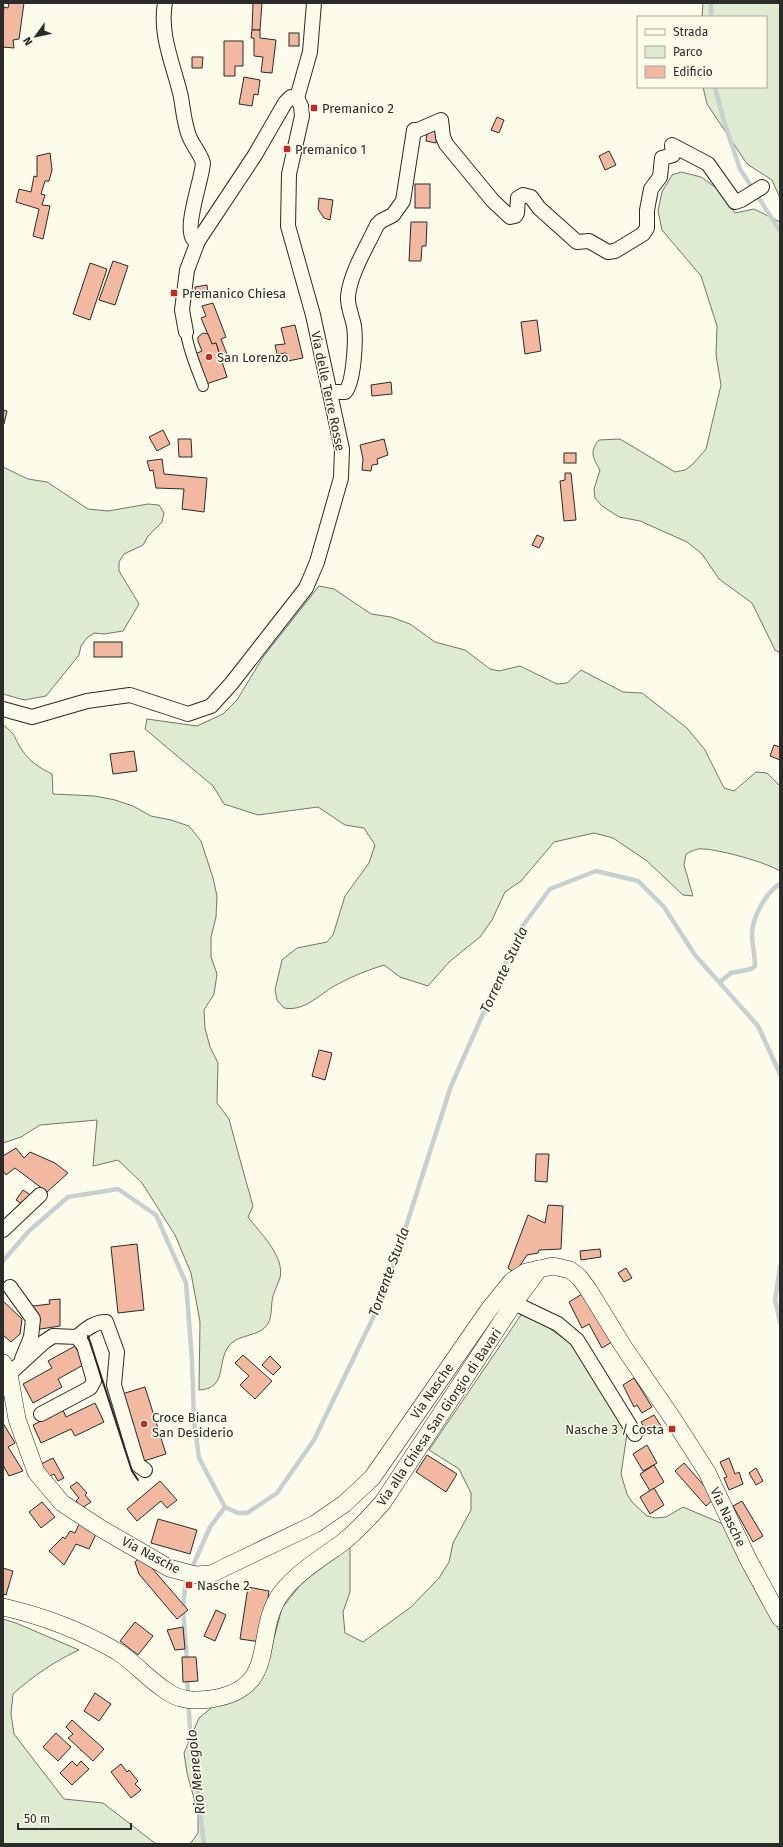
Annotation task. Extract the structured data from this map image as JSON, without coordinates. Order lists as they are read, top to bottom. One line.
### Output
{"streets":{"street":["Via delle Terre Rosse","Via Nasche","Via alla Chiesa San Giorgio di Bavari"]},"crossings":[["Via Nasche","Via alla Chiesa San Giorgio di Bavari"]],"water":["Torrente Sturla","Rio Menegolo"],"places":{"transit":["Premanico 2","Premanico 1","Premanico Chiesa","Nasche 3 / Costa","Nasche 2"],"other":["San Lorenzo","Croce Bianca San Desiderio"]},"legend":["Strada","Parco","Edificio"],"scale_bar":"50 m","north":"bottom left"}
